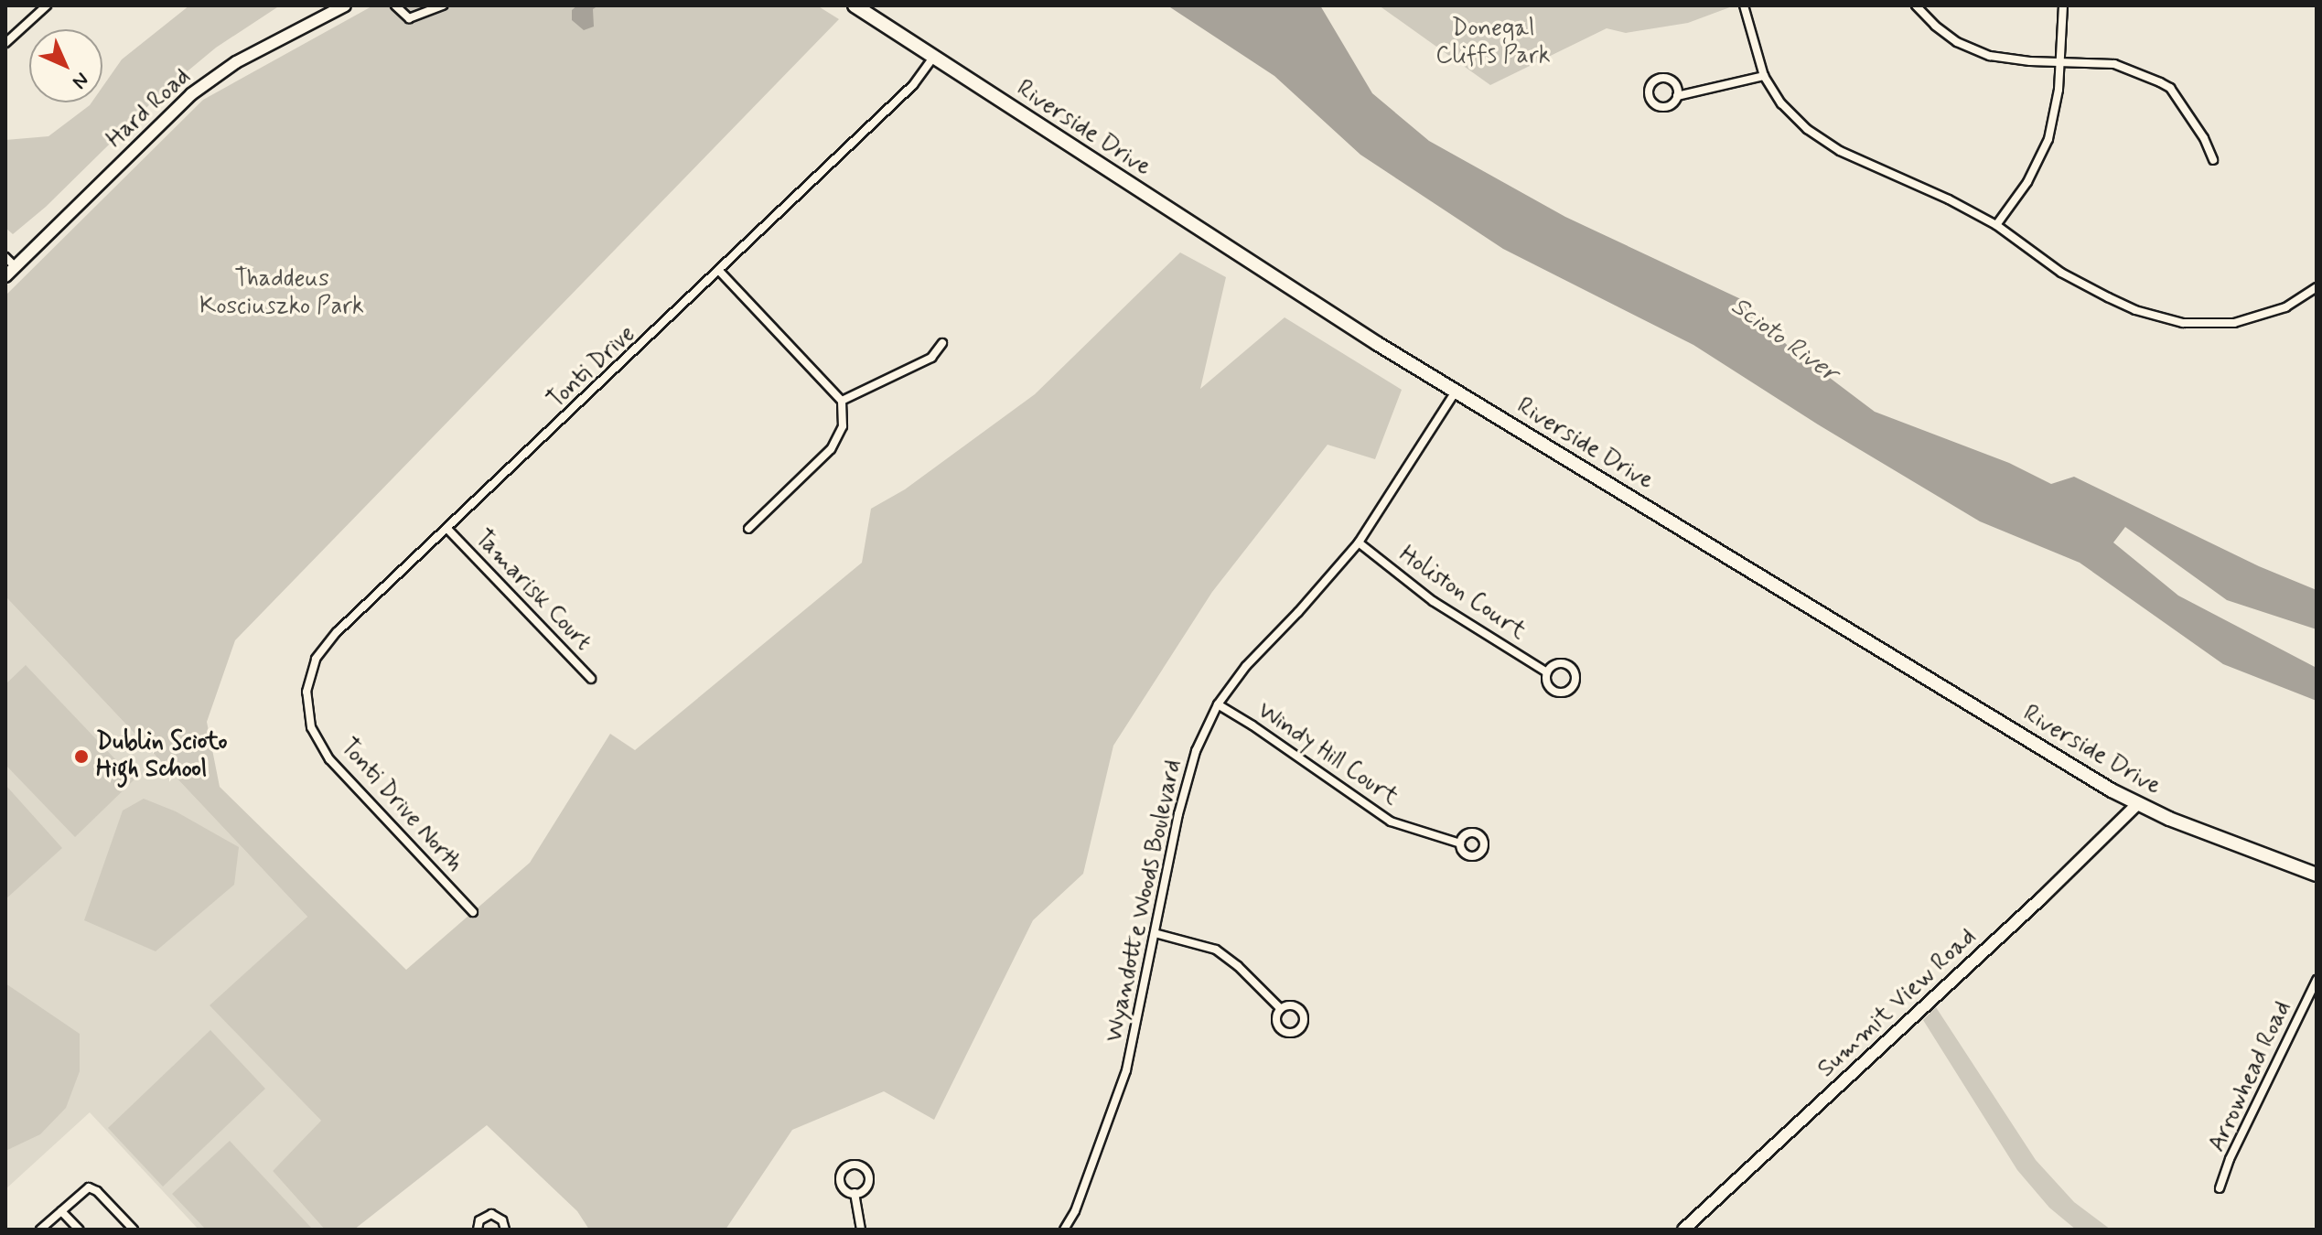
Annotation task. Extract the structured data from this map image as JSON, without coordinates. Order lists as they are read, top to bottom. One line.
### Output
{"streets":{"main road":["Riverside Drive"],"street":["Hard Road","Tonti Drive","Tamarisk Court","Holiston Court","Windy Hill Court","Tonti Drive North","Wyandotte Woods Boulevard","Summit View Road","Arrowhead Road"]},"crossings":[["Riverside Drive","Tonti Drive"],["Riverside Drive","Wyandotte Woods Boulevard"],["Riverside Drive","Summit View Road"],["Tonti Drive","Tamarisk Court"],["Tonti Drive","Tonti Drive North"],["Holiston Court","Wyandotte Woods Boulevard"],["Windy Hill Court","Wyandotte Woods Boulevard"]],"water":["Scioto River"],"parks":["Donegal Cliffs Park","Thaddeus Kosciuszko Park"],"places":["Dublin Scioto High School"],"north":"bottom right"}
